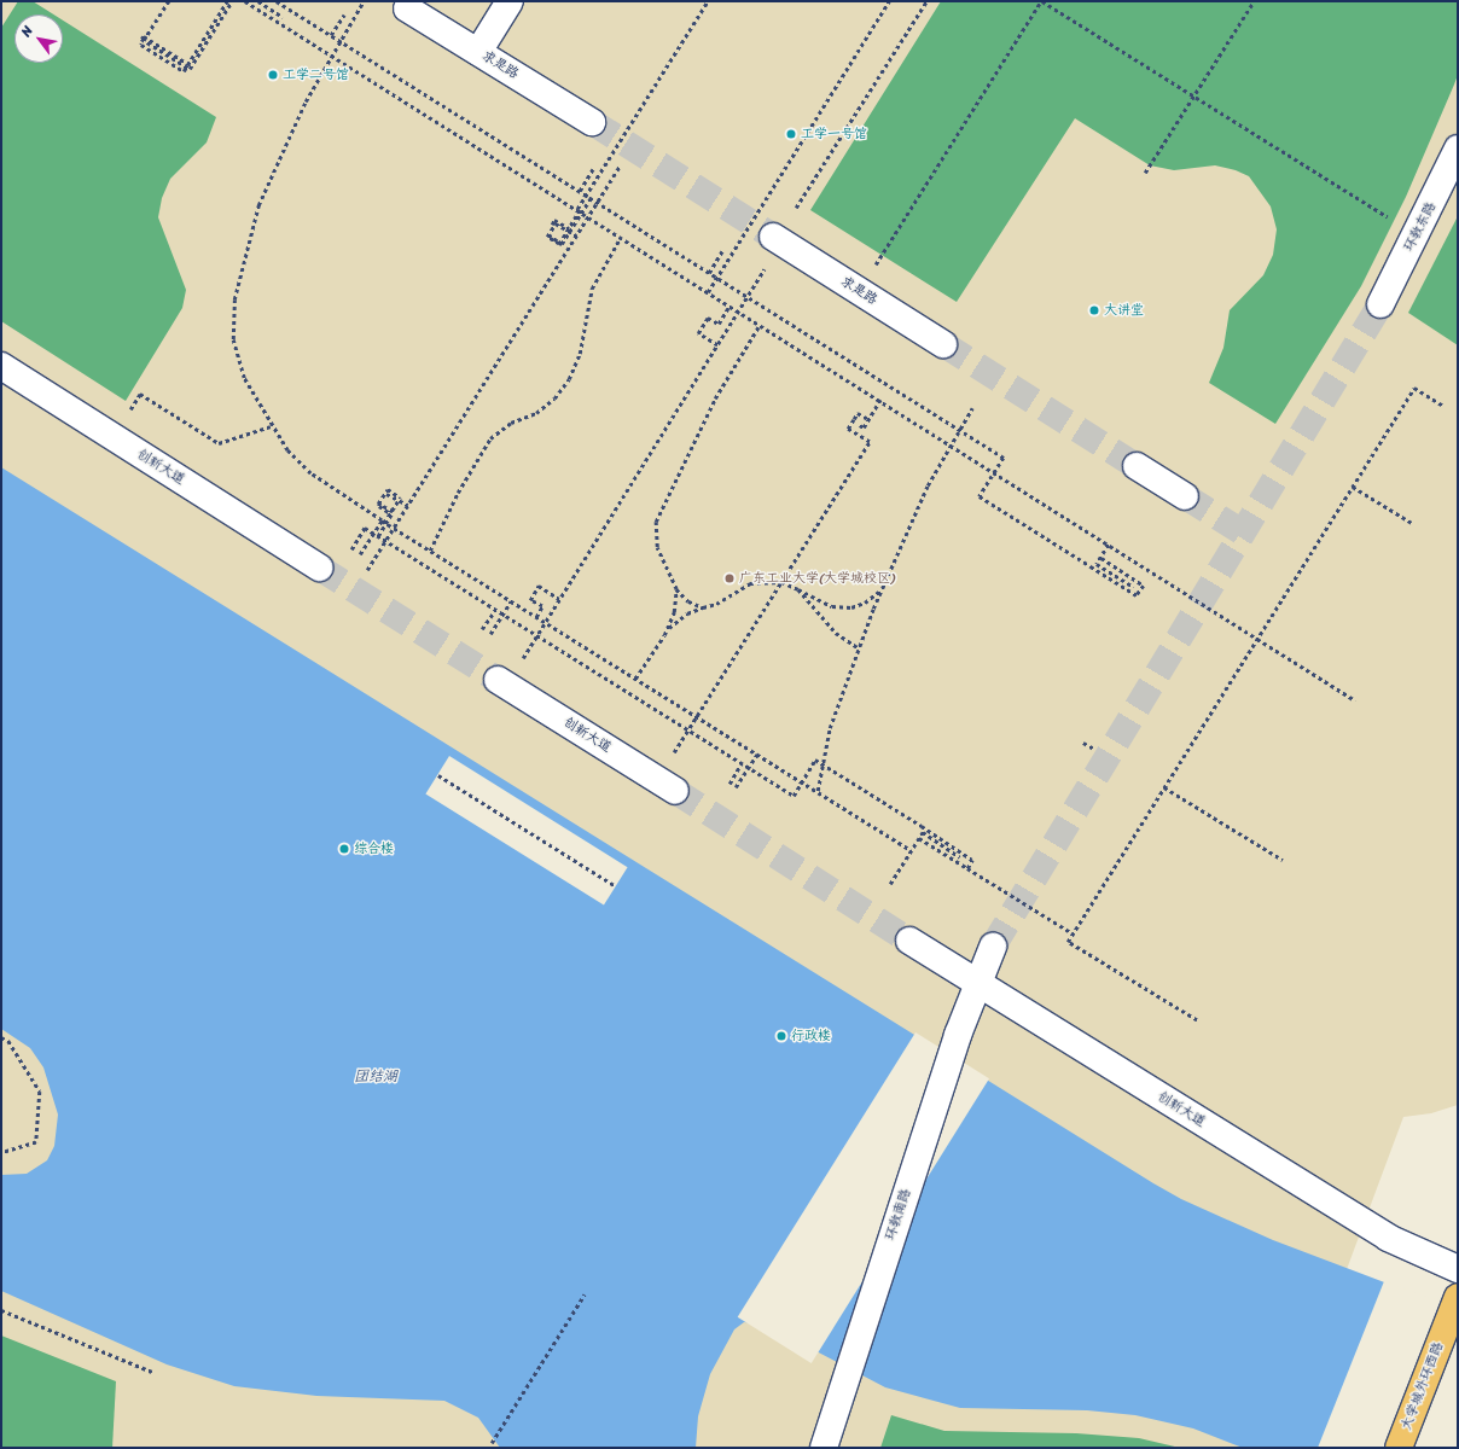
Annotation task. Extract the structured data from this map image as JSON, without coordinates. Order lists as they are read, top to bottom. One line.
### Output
{"streets":{"main road":["大学城外环西路"],"lane":["求是路","环教东路","创新大道","环教南路"]},"crossings":[["创新大道","环教南路"]],"water":["团结湖"],"places":["工学二号馆","工学一号馆","大讲堂","广东工业大学(大学城校区)","综合楼","行政楼"],"north":"top left"}
